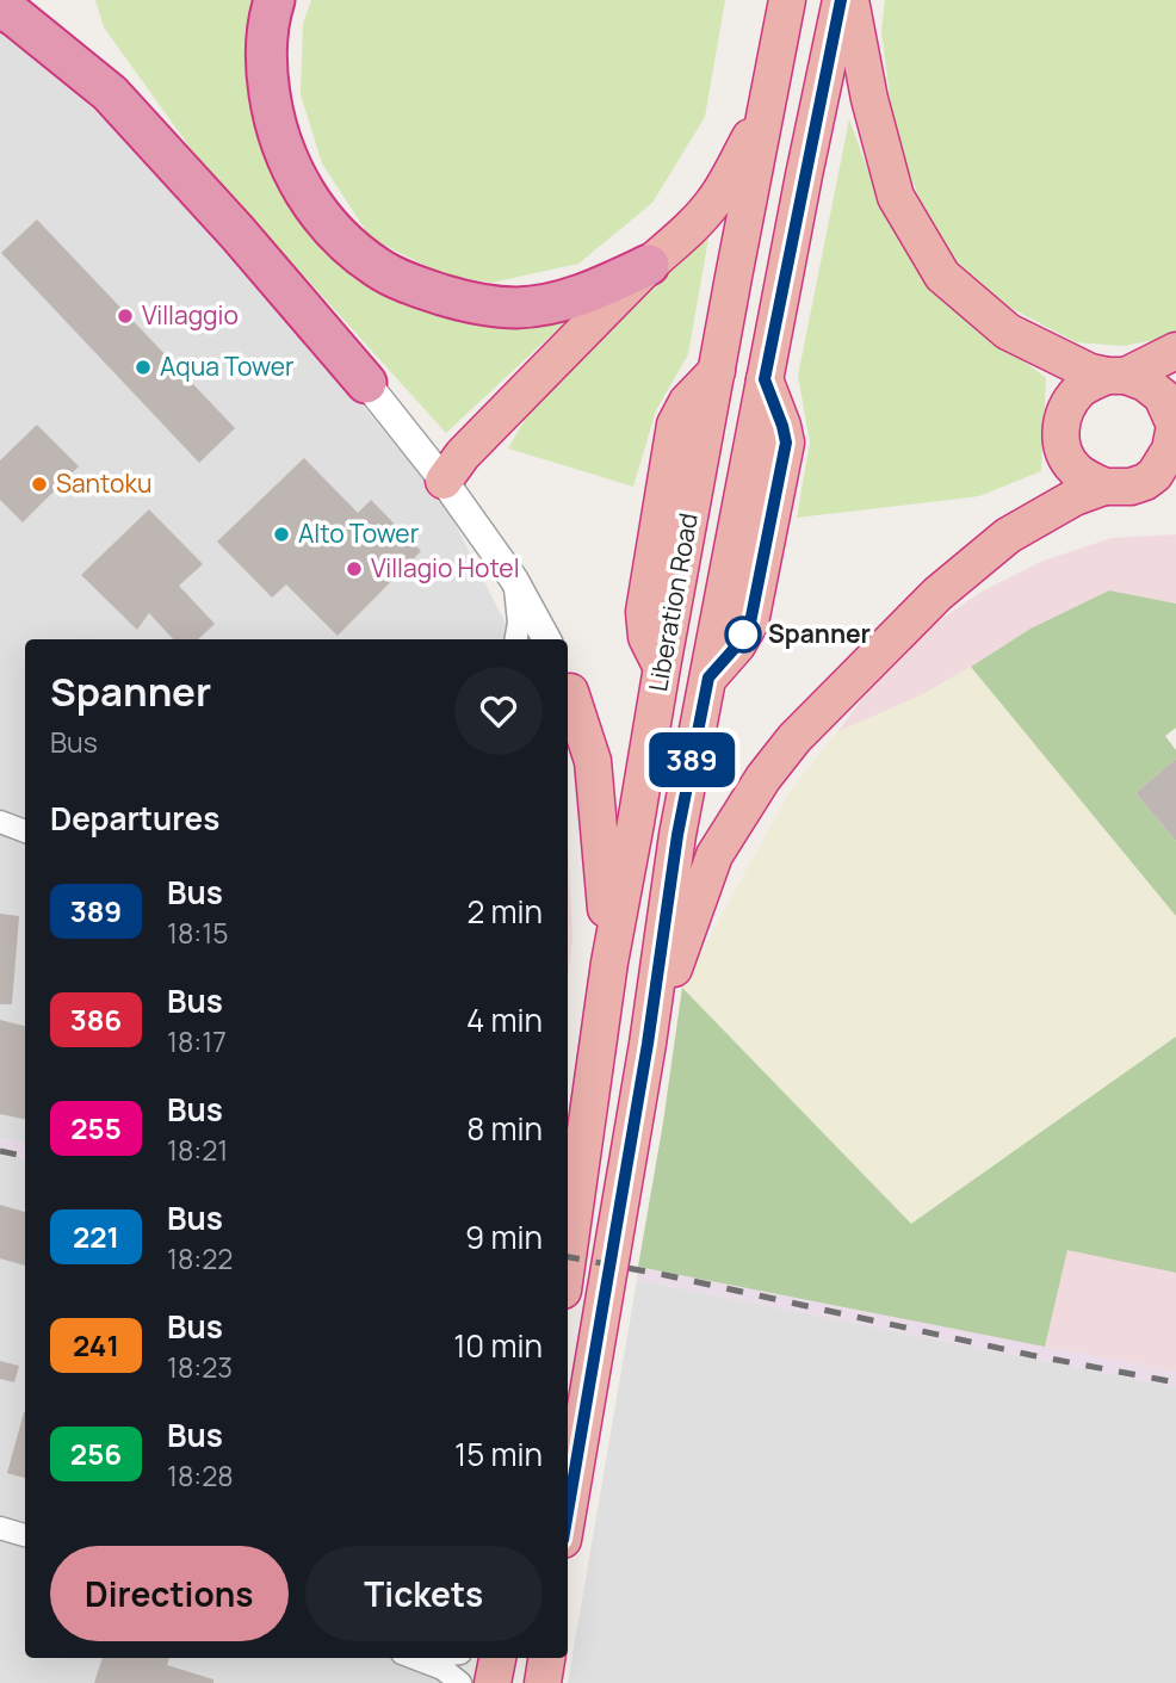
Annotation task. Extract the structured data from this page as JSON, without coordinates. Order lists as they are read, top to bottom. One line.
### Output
{"streets":{"highway":["Liberation Road"]},"places":["Villaggio","Aqua Tower","Santoku","Alto Tower","Villagio Hotel","Spanner"],"lines":["bus line 389"],"page":{"on_map":"389","heading":[["Spanner","Bus"],"Departures"],"list":[{"mark":"389","name":"Bus","note":"18:15","value":"2 min"},{"mark":"386","name":"Bus","note":"18:17","value":"4 min"},{"mark":"255","name":"Bus","note":"18:21","value":"8 min"},{"mark":"221","name":"Bus","note":"18:22","value":"9 min"},{"mark":"241","name":"Bus","note":"18:23","value":"10 min"},{"mark":"256","name":"Bus","note":"18:28","value":"15 min"}],"buttons":["Directions","Tickets"]}}
